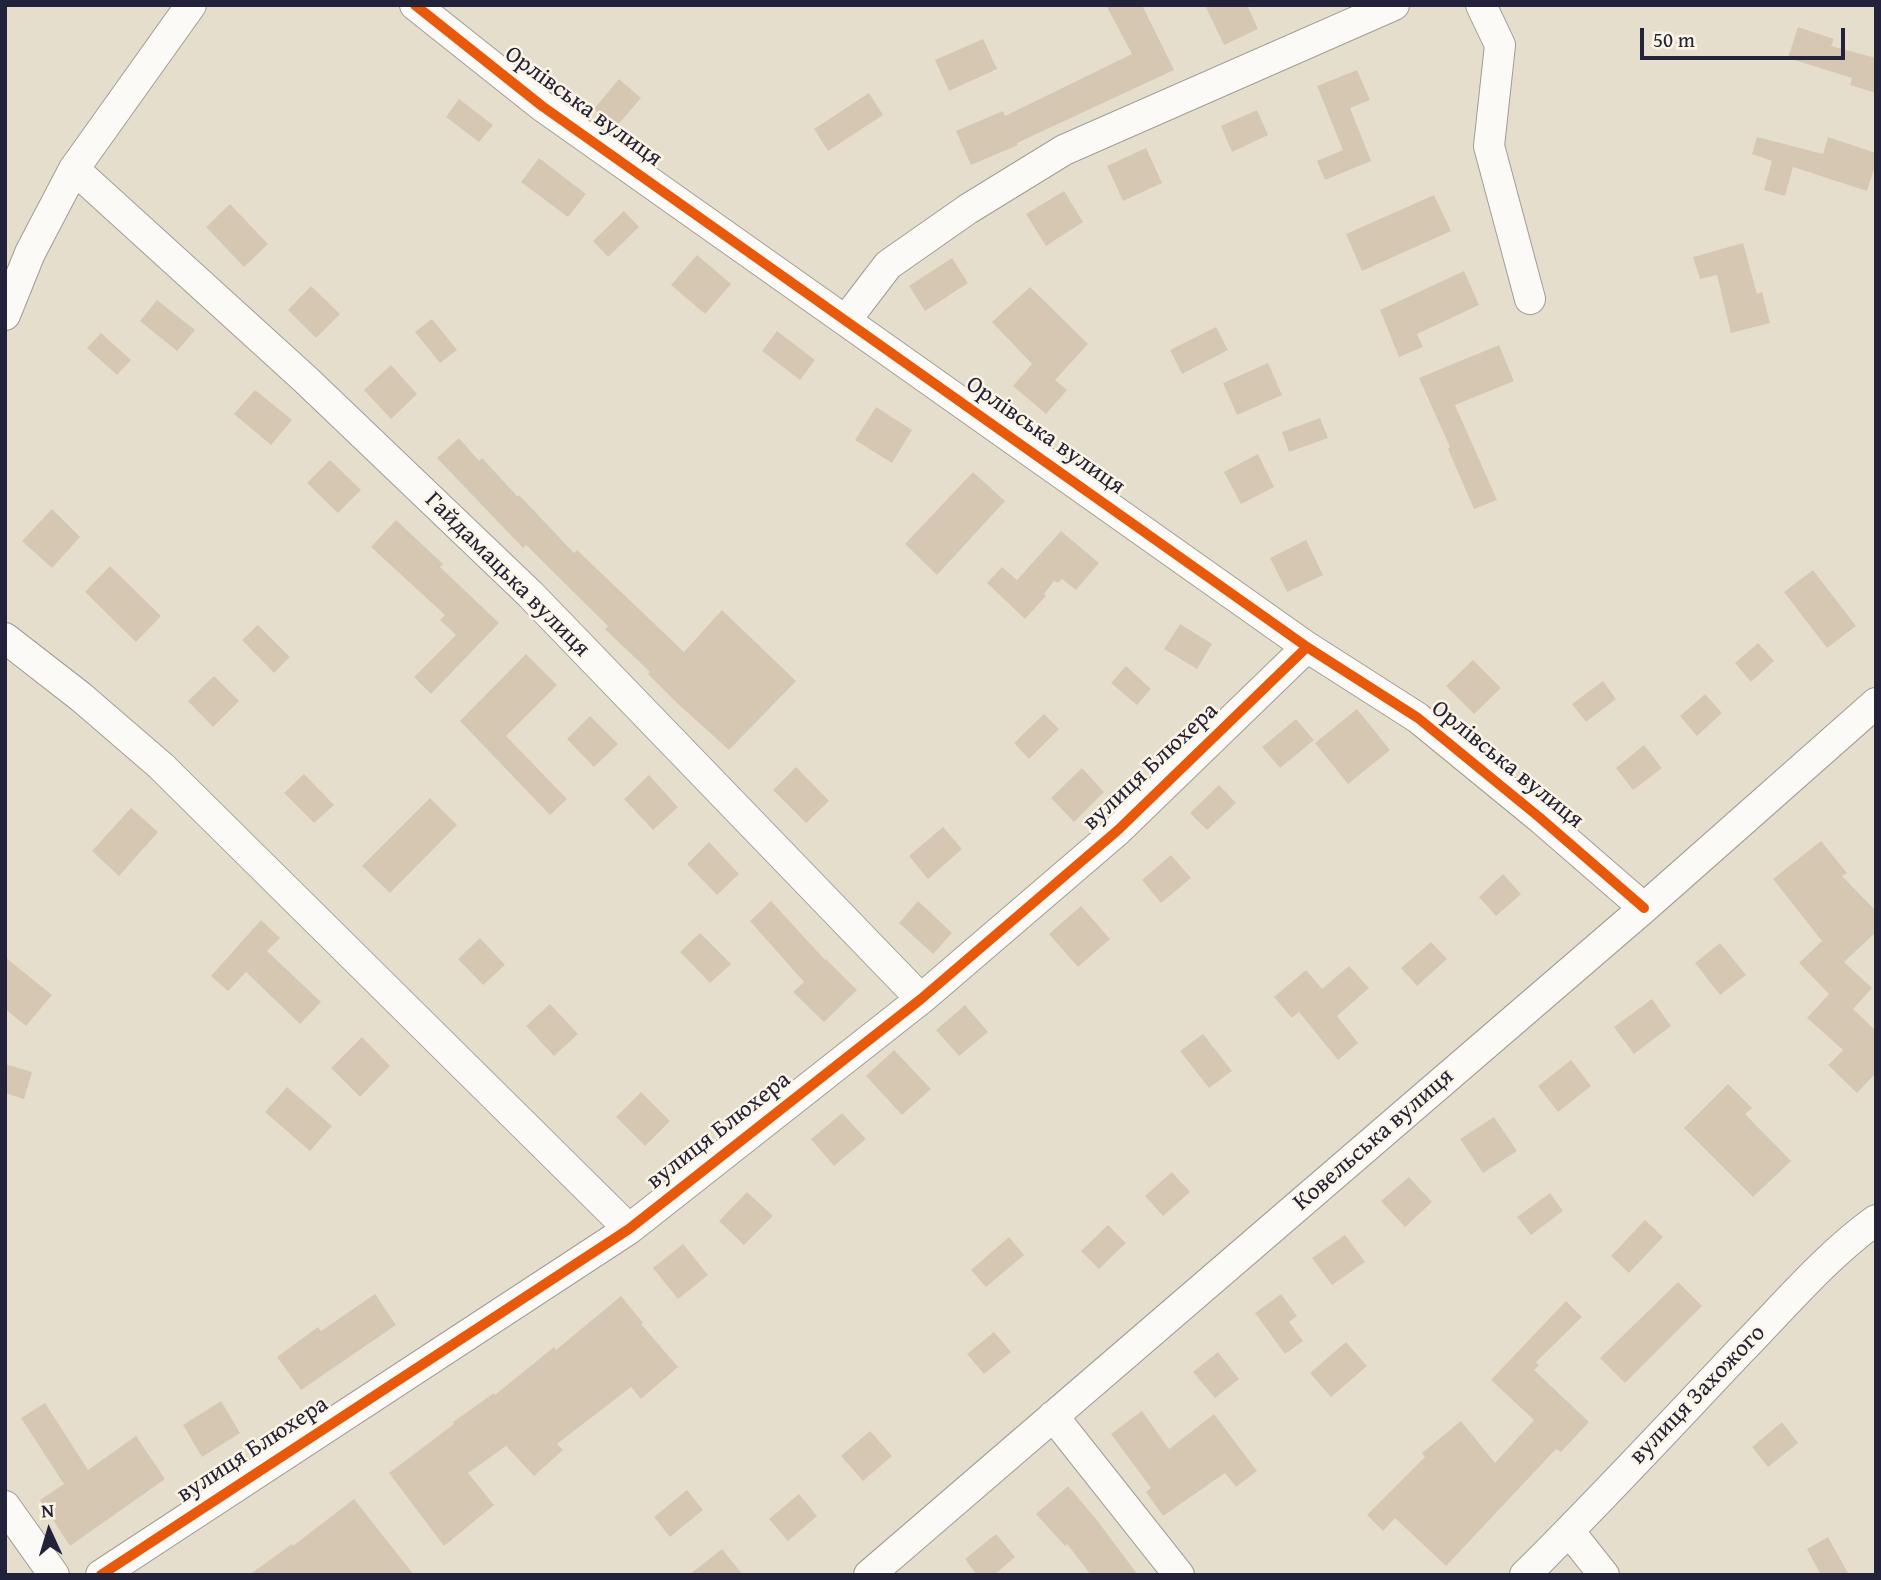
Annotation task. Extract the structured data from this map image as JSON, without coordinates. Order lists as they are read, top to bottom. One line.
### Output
{"streets":{"street":["Орлівська вулиця","Гайдамацька вулиця","вулиця Блюхера","Ковельська вулиця","вулиця Захожого"]},"crossings":[["Орлівська вулиця","вулиця Блюхера"],["Орлівська вулиця","Ковельська вулиця"],["Гайдамацька вулиця","вулиця Блюхера"]],"scale_bar":"50 m","north":"top"}
